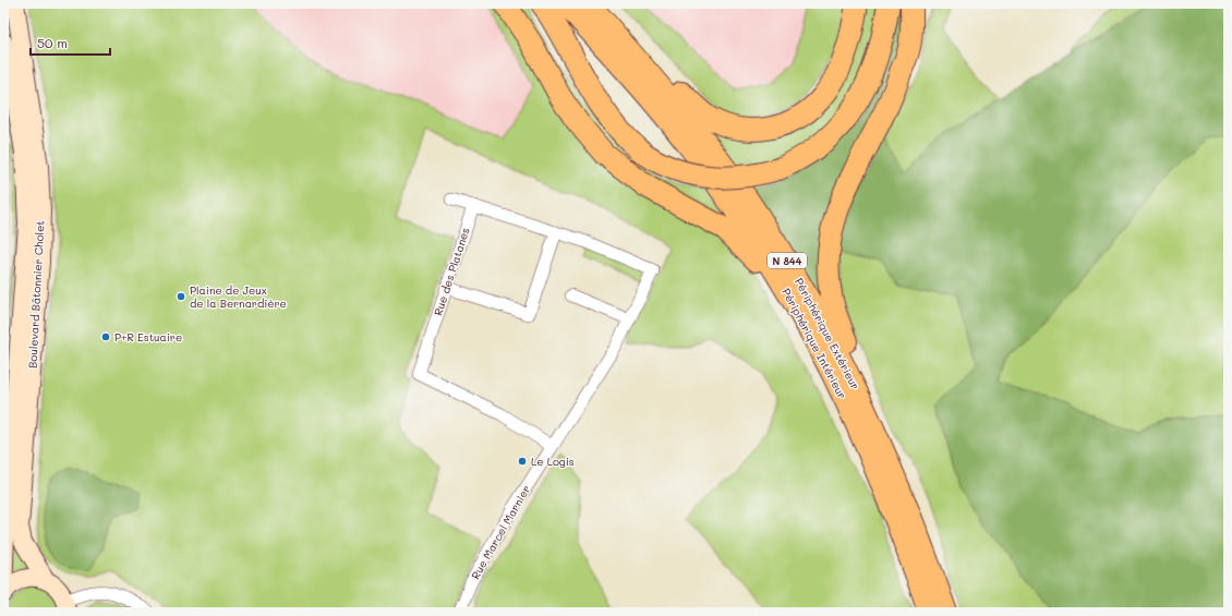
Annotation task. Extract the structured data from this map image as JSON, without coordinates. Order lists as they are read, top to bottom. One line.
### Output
{"streets":{"highway":["N 844","Périphérique Extérieur","Périphérique Intérieur"],"street":["Rue des Platanes","Boulevard Bâtonnier Cholet","Rue Marcel Marnier"]},"crossings":[["Rue des Platanes","Rue Marcel Marnier"],["Périphérique Extérieur","Périphérique Intérieur"]],"places":["Plaine de Jeux de la Bernardière","P+R Estuaire","Le Logis"],"scale_bar":"50 m"}
